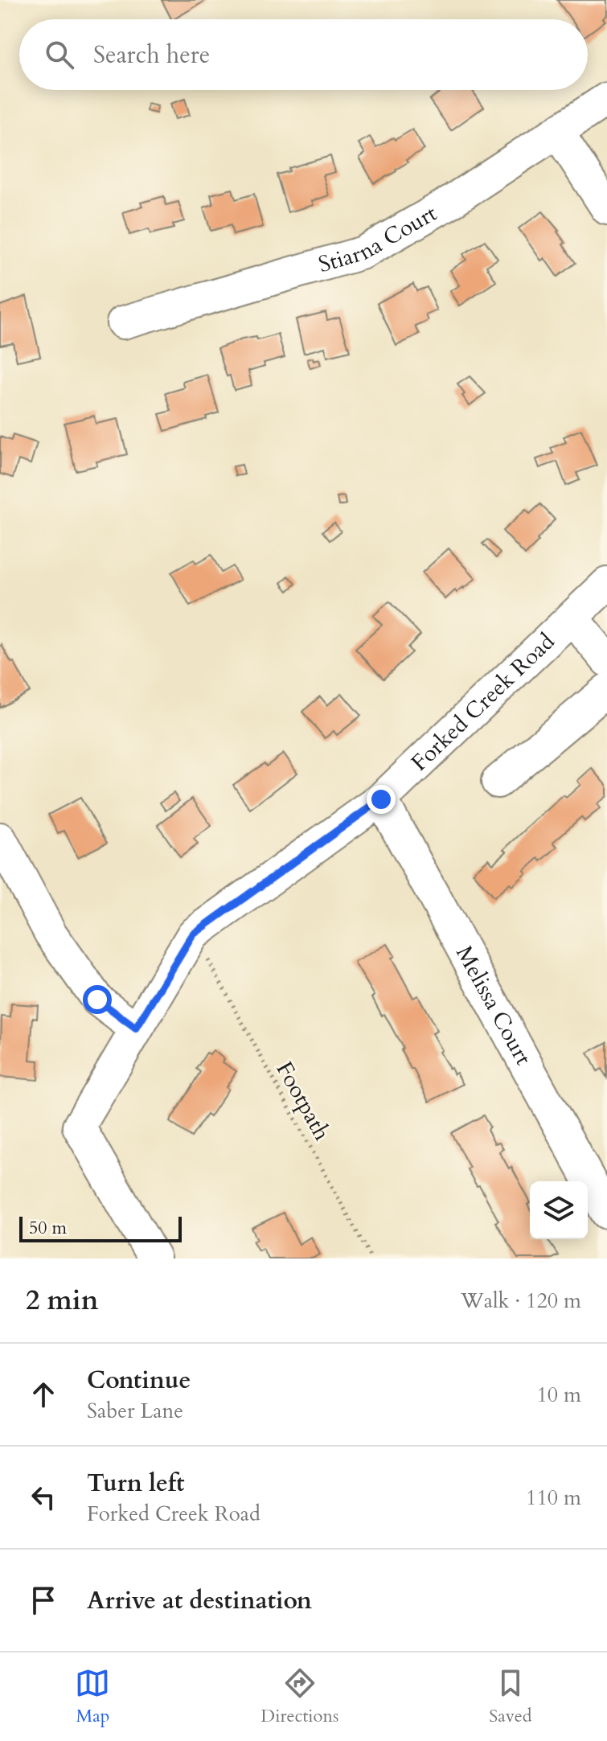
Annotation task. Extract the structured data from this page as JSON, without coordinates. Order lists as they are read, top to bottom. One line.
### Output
{"streets":{"street":["Stiarna Court","Forked Creek Road","Melissa Court"],"path":["Footpath"]},"crossings":[["Forked Creek Road","Melissa Court"]],"scale_bar":"50 m","page":{"search":"Search here","scale":"50 m","heading":["2 min","Walk · 120 m"],"list":[["Continue","Saber Lane","10 m"],["Turn left","Forked Creek Road","110 m"],"Arrive at destination"],"nav":["Map","Directions","Saved"]}}
